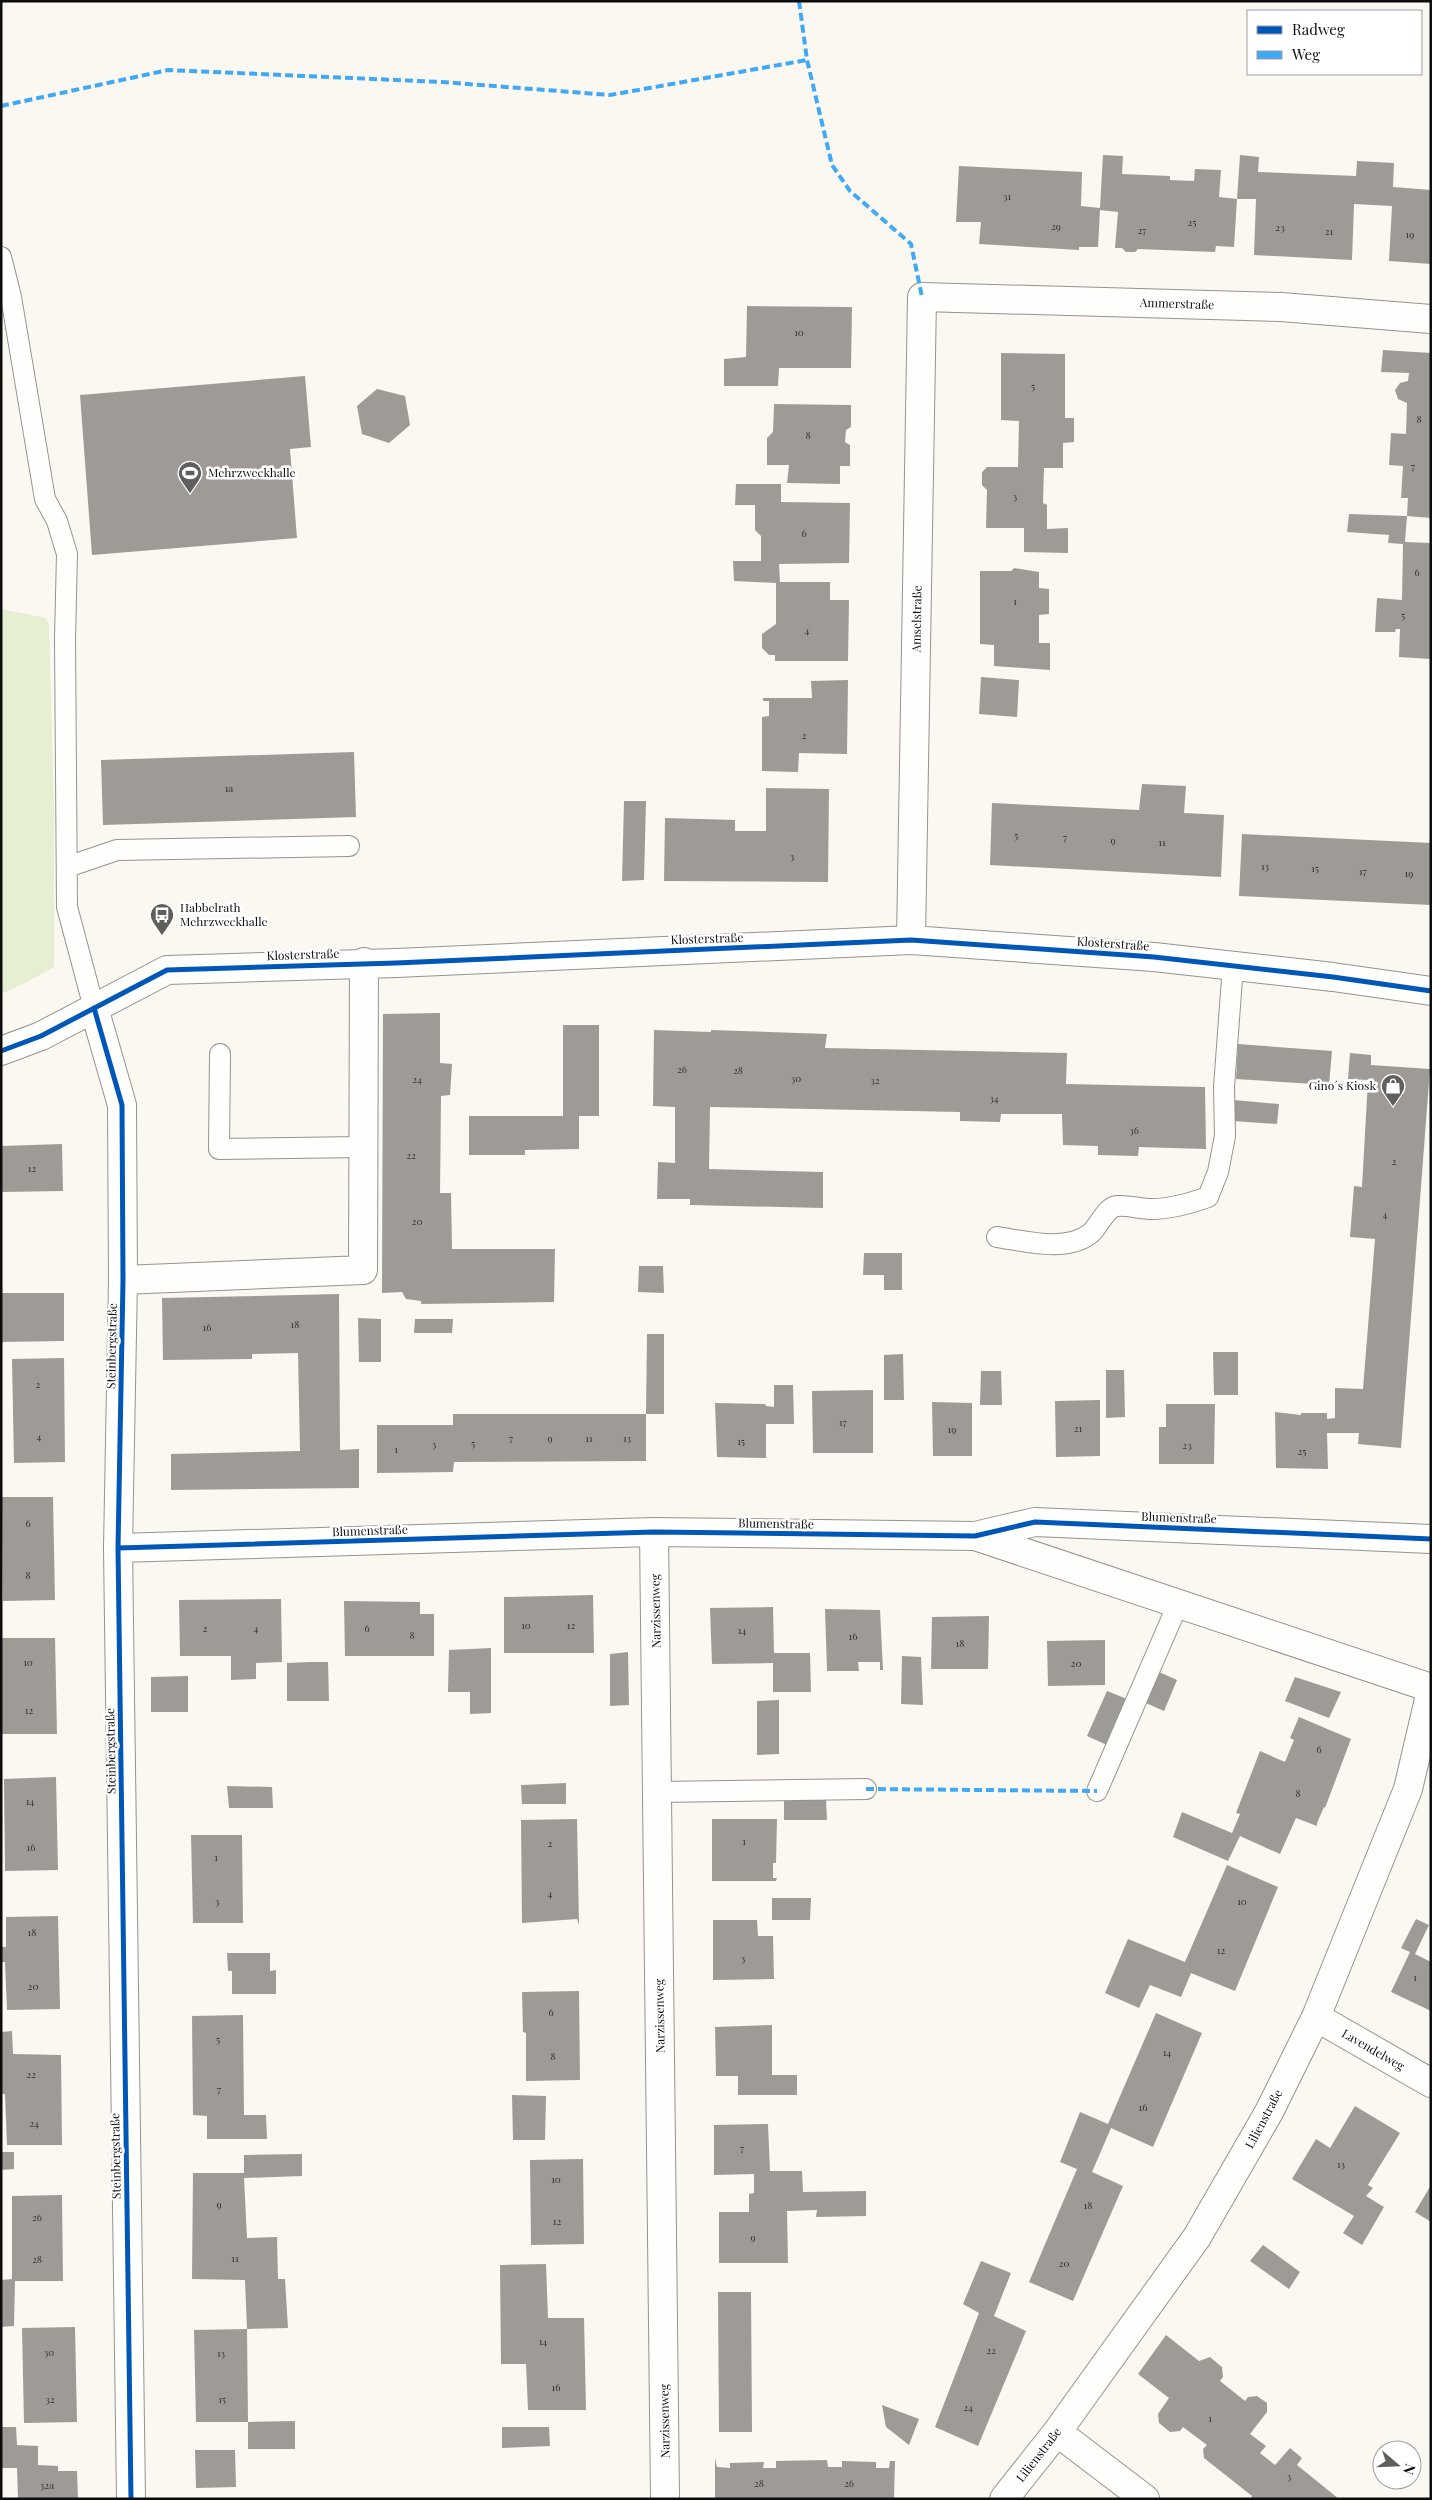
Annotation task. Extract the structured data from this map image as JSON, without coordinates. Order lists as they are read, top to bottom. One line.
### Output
{"streets":{"street":["Ammerstraße","Amselstraße","Klosterstraße","Steinbergstraße","Blumenstraße","Narzissenweg","Lavendelweg","Lilienstraße"]},"crossings":[["Ammerstraße","Amselstraße"],["Amselstraße","Klosterstraße"],["Klosterstraße","Steinbergstraße"],["Steinbergstraße","Blumenstraße"],["Blumenstraße","Narzissenweg"],["Blumenstraße","Lilienstraße"],["Lavendelweg","Lilienstraße"]],"places":{"sports":["Mehrzweckhalle"],"bus stop":["Habbelrath Mehrzweckhalle"],"shop":["Gino´s Kiosk"]},"house_numbers":["31","25","29","23","27","21","19","10","5","8","8","7","3","6","6","1","5","4","2","1a","5","7","9","11","3","13","15","17","19","26","28","30","24","32","34","36","22","2","12","4","20","18","16","2","17","21","19","4","7","9","11","13","15","5","3","23","1","25","6","8","10","12","2","4","6","14","8","16","18","10","20","12","6","8","14","1","2","16","1","4","3","10","18","12","3","1","20","6","5","14","8","22","7","16","24","7","13","10","9","18","26","12","9","11","28","20","14","22","30","13","16","32","15","24","1","3","28","26","32a"],"legend":["Radweg","Weg"],"north":"right"}
